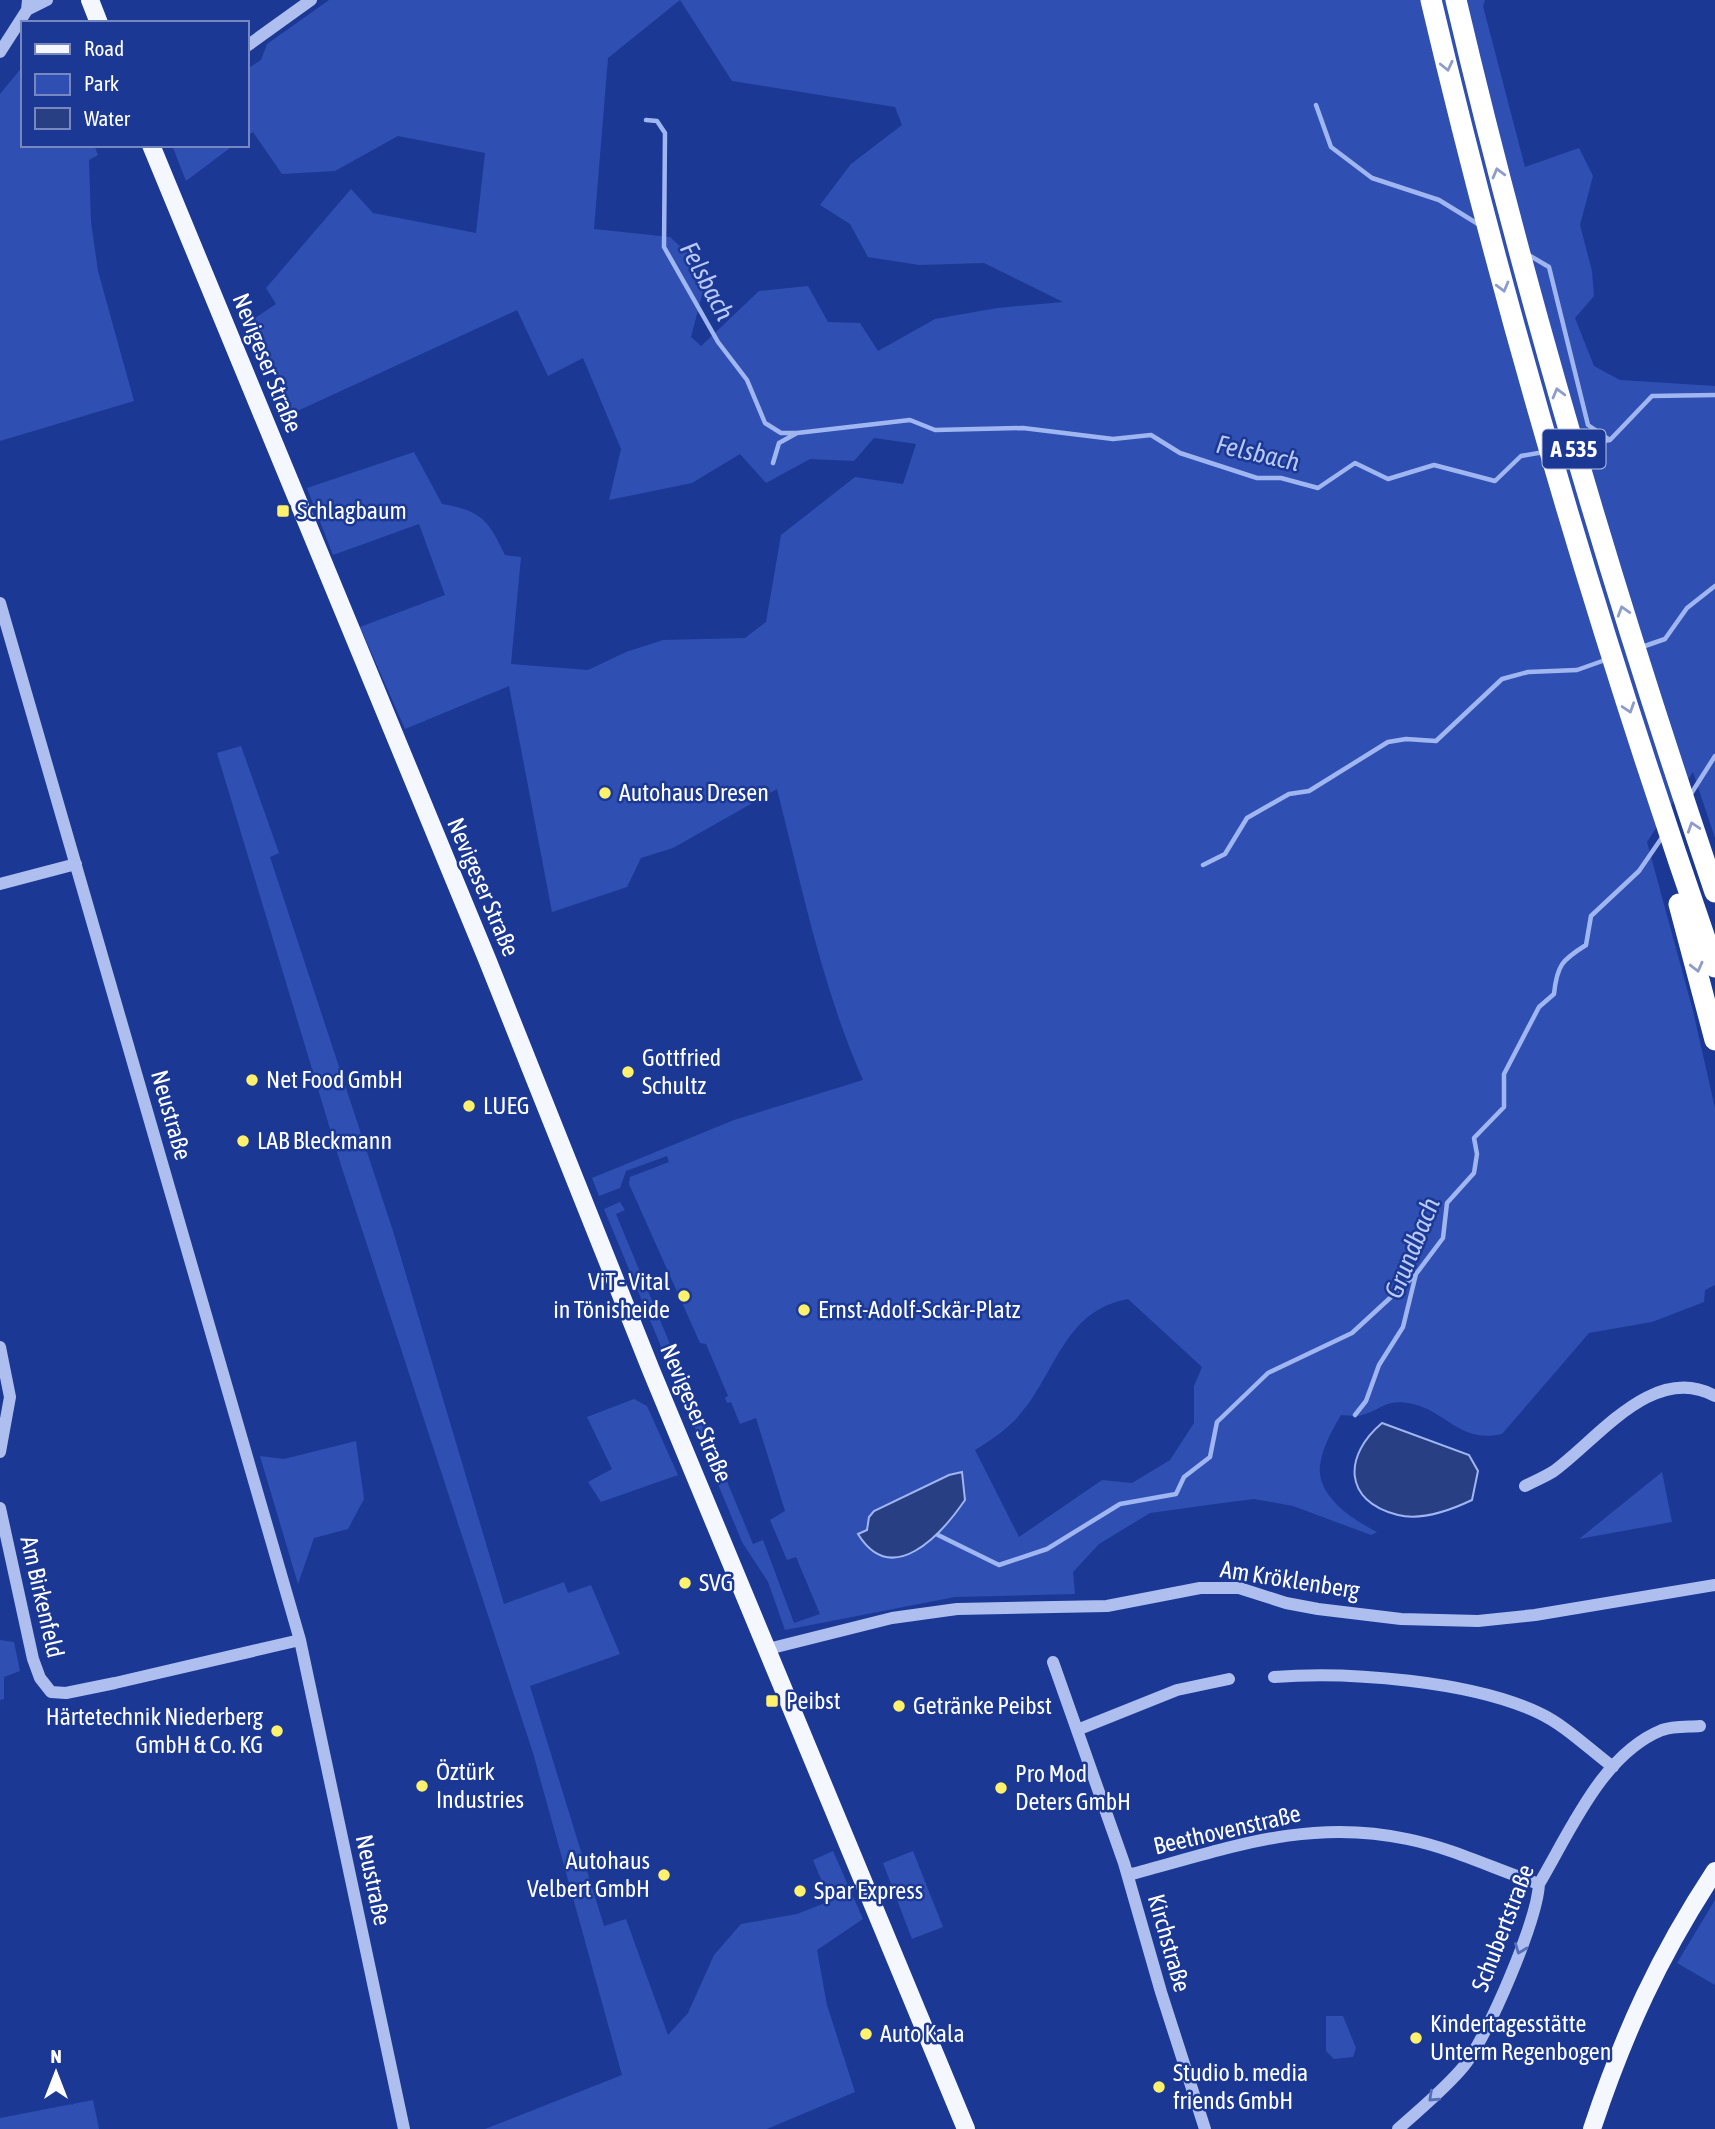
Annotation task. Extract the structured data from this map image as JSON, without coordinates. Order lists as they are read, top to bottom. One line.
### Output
{"streets":{"highway":["A 535"],"main road":["Nevigeser Straße"],"street":["Neustraße","Am Kröklenberg","Am Birkenfeld","Beethovenstraße","Schubertstraße","Kirchstraße"]},"crossings":[["Nevigeser Straße","Am Kröklenberg"],["Neustraße","Am Birkenfeld"],["Beethovenstraße","Schubertstraße"],["Beethovenstraße","Kirchstraße"]],"one_way":["Schubertstraße"],"water":["Felsbach","Grundbach"],"places":{"transit":["Schlagbaum","Peibst"],"other":["Autohaus Dresen","Gottfried Schultz","Net Food GmbH","LUEG","LAB Bleckmann","ViT - Vital in Tönisheide","Ernst-Adolf-Sckär-Platz","SVG","Getränke Peibst","Härtetechnik Niederberg GmbH & Co. KG","Öztürk Industries","Pro Mod Deters GmbH","Autohaus Velbert GmbH","Spar Express","Auto Kala","Kindertagesstätte Unterm Regenbogen","Studio b. media friends GmbH"]},"legend":["Road","Park","Water"],"north":"top"}
